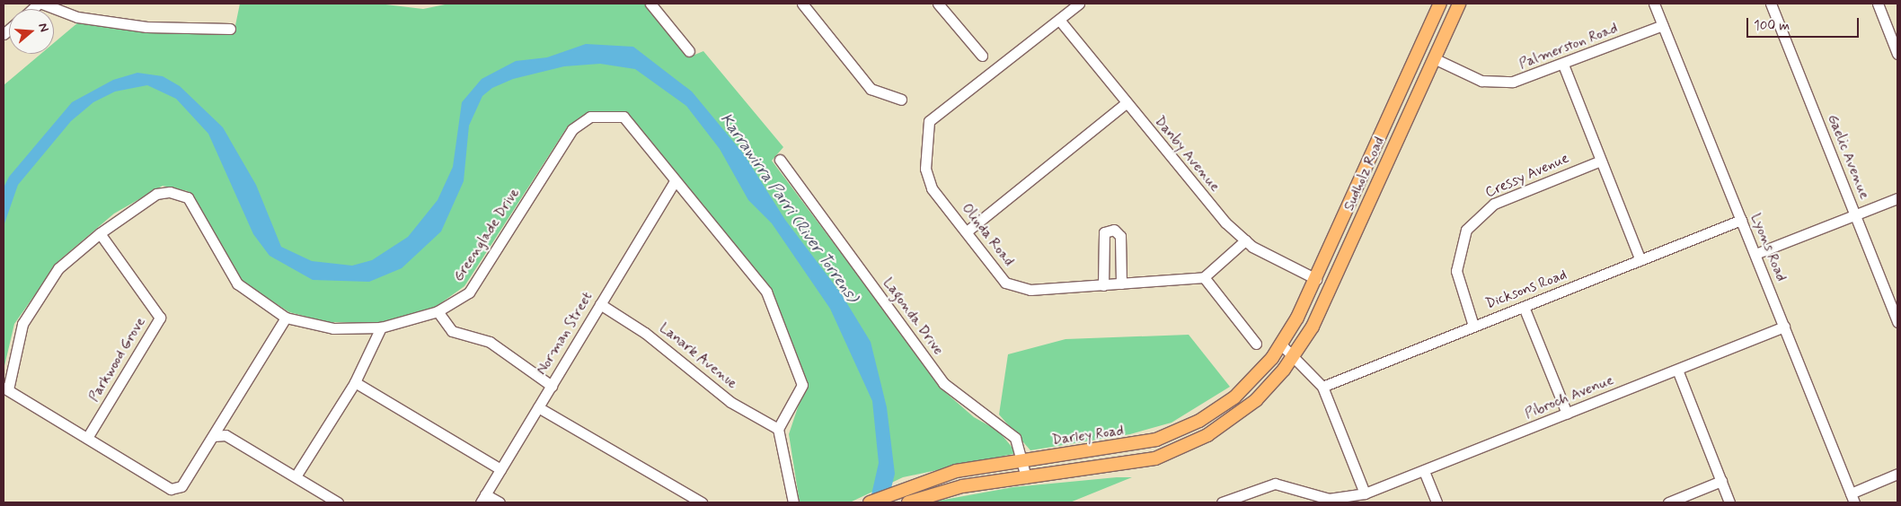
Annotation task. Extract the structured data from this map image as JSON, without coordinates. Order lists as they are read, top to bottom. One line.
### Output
{"streets":{"main road":["Sudholz Road","Darley Road"],"street":["Palmerston Road","Danby Avenue","Gaelic Avenue","Cressy Avenue","Greenglade Drive","Olinda Road","Lyons Road","Dicksons Road","Lagonda Drive","Norman Street","Lanark Avenue","Parkwood Grove","Pibroch Avenue"]},"crossings":[["Palmerston Road","Sudholz Road"],["Palmerston Road","Lyons Road"],["Danby Avenue","Sudholz Road"],["Danby Avenue","Olinda Road"],["Sudholz Road","Darley Road"],["Cressy Avenue","Dicksons Road"],["Greenglade Drive","Norman Street"],["Greenglade Drive","Lanark Avenue"],["Greenglade Drive","Parkwood Grove"],["Lyons Road","Dicksons Road"],["Lyons Road","Pibroch Avenue"],["Lagonda Drive","Darley Road"],["Norman Street","Lanark Avenue"]],"water":["Karrawirra Parri (River Torrens)"],"scale_bar":"100 m","north":"right"}
